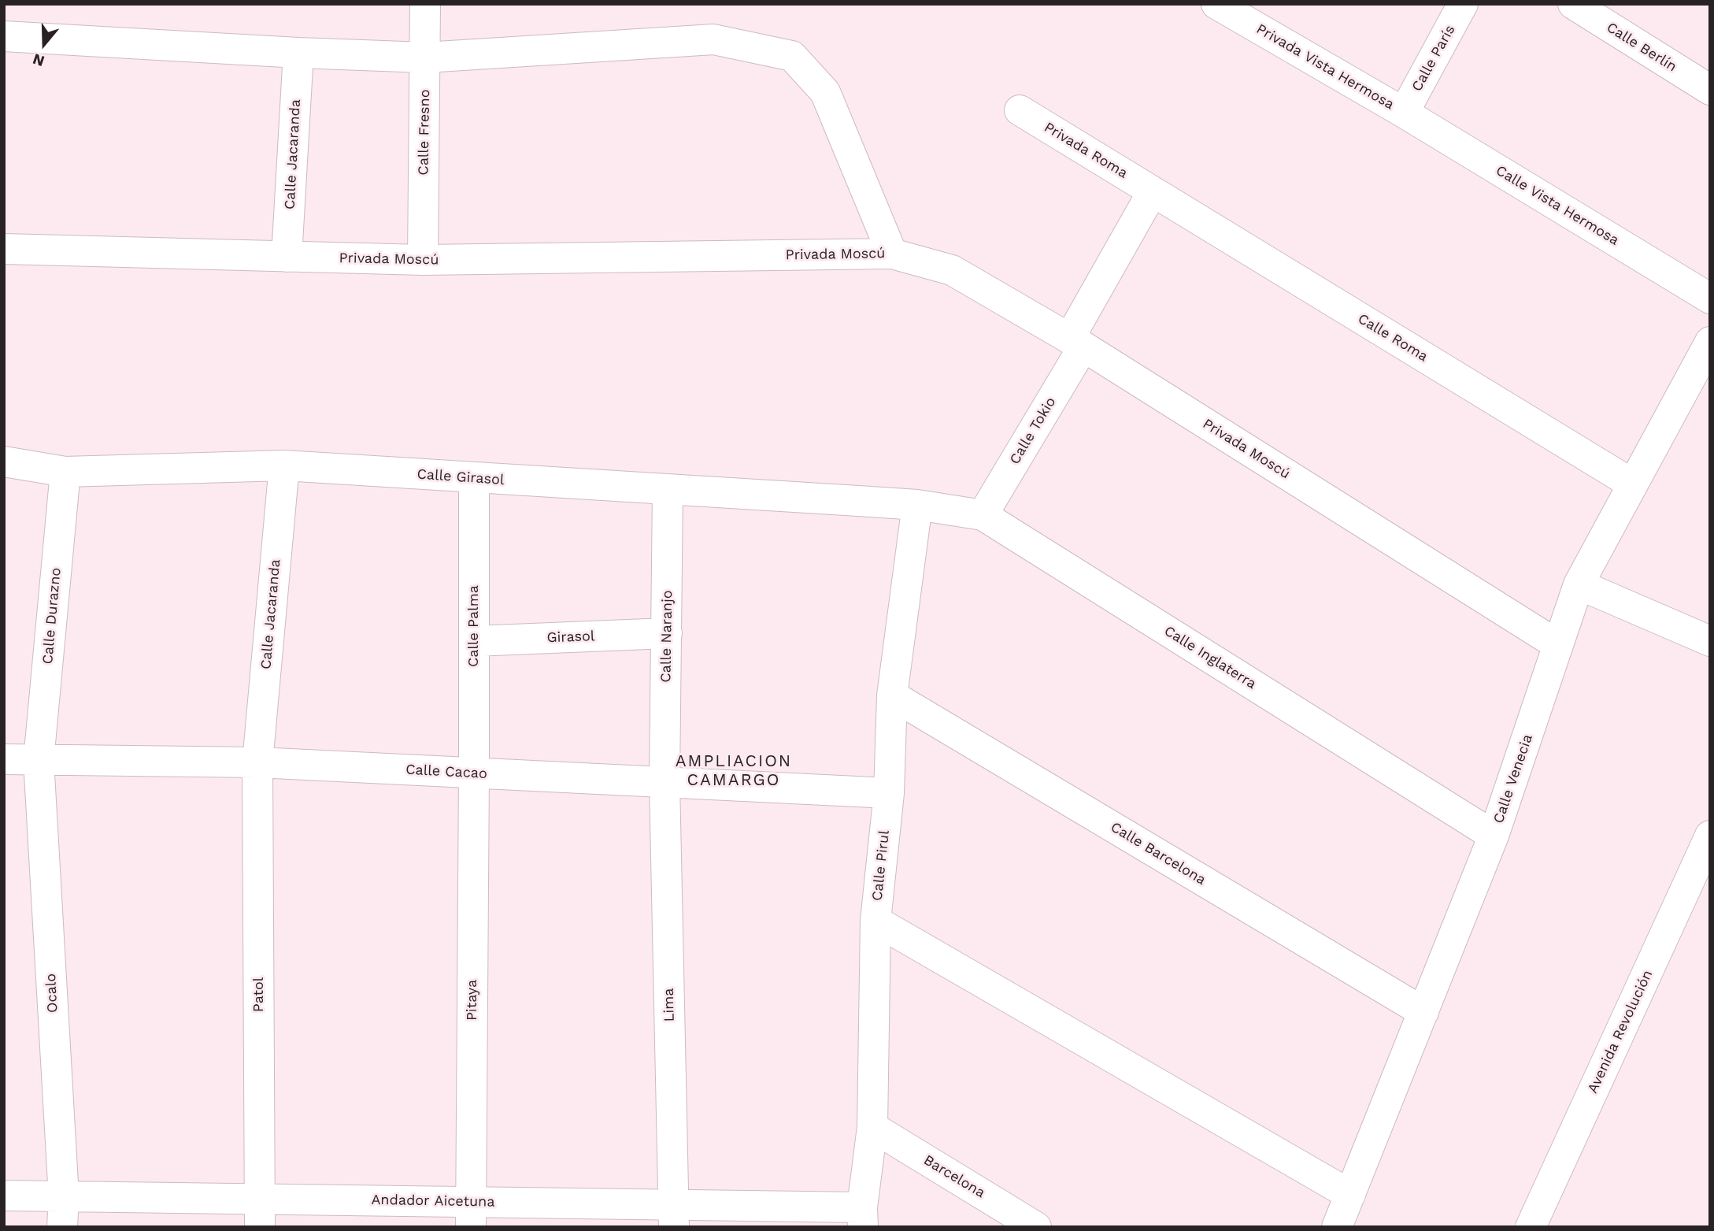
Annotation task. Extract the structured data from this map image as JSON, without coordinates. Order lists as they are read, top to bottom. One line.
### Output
{"streets":{"street":["Calle Berlín","Calle París","Privada Vista Hermosa","Calle Fresno","Privada Roma","Calle Jacaranda","Calle Vista Hermosa","Privada Moscú","Calle Roma","Calle Tokio","Calle Girasol","Calle Durazno","Calle Palma","Calle Naranjo","Girasol","Calle Inglaterra","Calle Cacao","Calle Venecia","Calle Barcelona","Calle Pirul","Ocalo","Patol","Pitaya","Lima","Avenida Revolución","Barcelona","Andador Aicetuna"]},"crossings":[["Calle París","Privada Vista Hermosa"],["Calle París","Calle Vista Hermosa"],["Privada Vista Hermosa","Calle Vista Hermosa"],["Calle Fresno","Privada Moscú"],["Privada Roma","Calle Roma"],["Privada Roma","Calle Tokio"],["Calle Jacaranda","Privada Moscú"],["Calle Jacaranda","Calle Girasol"],["Calle Jacaranda","Calle Cacao"],["Calle Jacaranda","Patol"],["Privada Moscú","Calle Tokio"],["Privada Moscú","Calle Venecia"],["Calle Roma","Calle Tokio"],["Calle Roma","Calle Venecia"],["Calle Tokio","Calle Inglaterra"],["Calle Girasol","Calle Durazno"],["Calle Girasol","Calle Palma"],["Calle Girasol","Calle Naranjo"],["Calle Girasol","Calle Inglaterra"],["Calle Girasol","Calle Pirul"],["Calle Durazno","Calle Cacao"],["Calle Durazno","Ocalo"],["Calle Palma","Girasol"],["Calle Palma","Calle Cacao"],["Calle Palma","Pitaya"],["Calle Naranjo","Girasol"],["Calle Naranjo","Calle Cacao"],["Calle Naranjo","Lima"],["Calle Inglaterra","Calle Venecia"],["Calle Inglaterra","Calle Pirul"],["Calle Cacao","Calle Pirul"],["Calle Cacao","Ocalo"],["Calle Cacao","Patol"],["Calle Cacao","Pitaya"],["Calle Cacao","Lima"],["Calle Venecia","Calle Barcelona"],["Calle Barcelona","Calle Pirul"],["Calle Pirul","Barcelona"],["Calle Pirul","Andador Aicetuna"],["Ocalo","Andador Aicetuna"],["Patol","Andador Aicetuna"],["Pitaya","Andador Aicetuna"],["Lima","Andador Aicetuna"]],"districts":["AMPLIACION CAMARGO"],"north":"bottom"}
